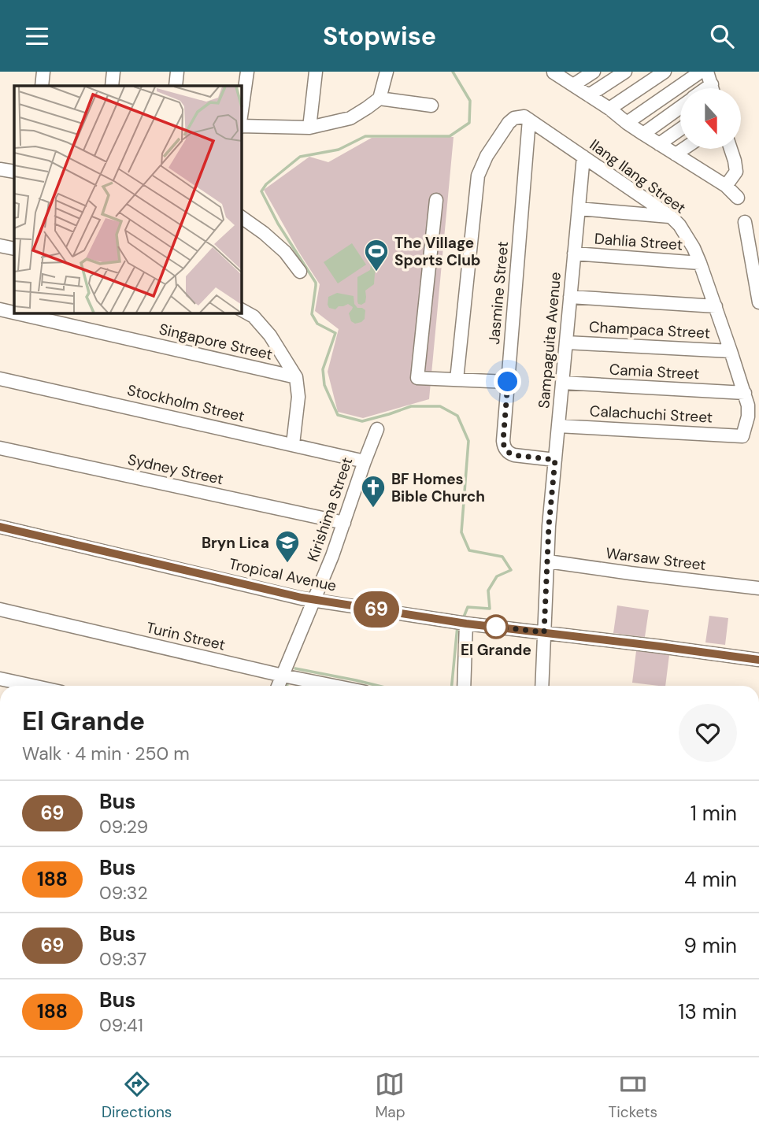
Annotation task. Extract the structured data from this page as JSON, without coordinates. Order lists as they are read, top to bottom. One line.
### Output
{"streets":{"street":["Ilang Ilang Street","Dahlia Street","Jasmine Street","Champaca Street","Sampaguita Avenue","Singapore Street","Camia Street","Stockholm Street","Calachuchi Street","Sydney Street","Kirishima Street","Warsaw Street","Tropical Avenue","Turin Street"]},"crossings":[["Ilang Ilang Street","Dahlia Street"],["Ilang Ilang Street","Jasmine Street"],["Ilang Ilang Street","Champaca Street"],["Ilang Ilang Street","Sampaguita Avenue"],["Ilang Ilang Street","Camia Street"],["Ilang Ilang Street","Calachuchi Street"],["Dahlia Street","Sampaguita Avenue"],["Jasmine Street","Sampaguita Avenue"],["Champaca Street","Sampaguita Avenue"],["Sampaguita Avenue","Camia Street"],["Sampaguita Avenue","Calachuchi Street"],["Sampaguita Avenue","Warsaw Street"],["Sampaguita Avenue","Tropical Avenue"],["Stockholm Street","Kirishima Street"],["Sydney Street","Kirishima Street"],["Kirishima Street","Tropical Avenue"],["Kirishima Street","Turin Street"]],"places":{"sports":["The Village Sports Club"],"church":["BF Homes Bible Church"],"school or university":["Bryn Lica"],"other":["El Grande"]},"lines":["bus line 69"],"north":"bottom","page":{"header":"Stopwise","on_map":"69","heading":["El Grande","Walk · 4 min · 250 m"],"list":[{"mark":"69","name":"Bus","note":"09:29","value":"1 min"},{"mark":"188","name":"Bus","note":"09:32","value":"4 min"},{"mark":"69","name":"Bus","note":"09:37","value":"9 min"},{"mark":"188","name":"Bus","note":"09:41","value":"13 min"}],"tabs":["Directions","Map","Tickets"]}}
